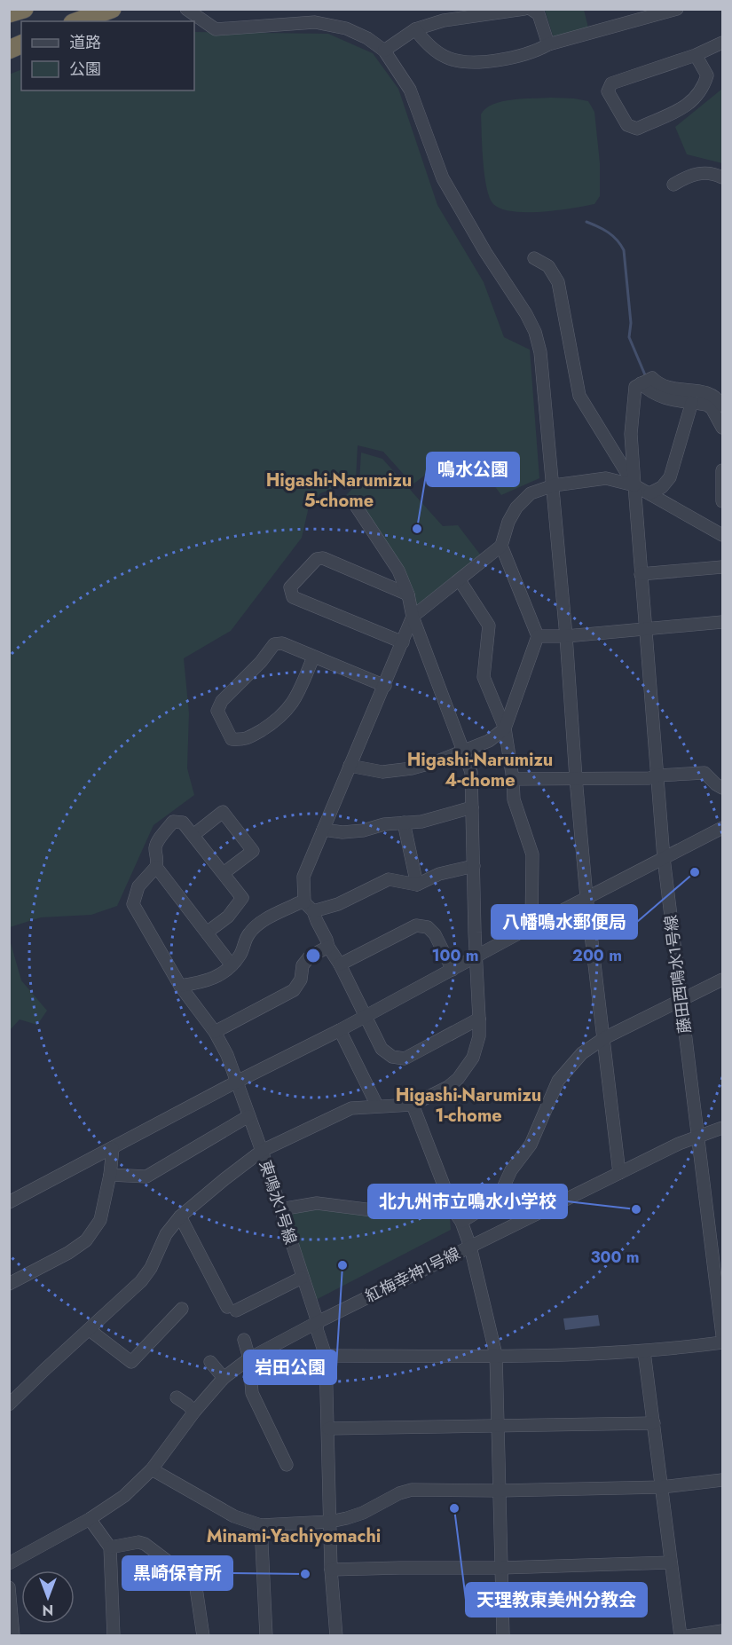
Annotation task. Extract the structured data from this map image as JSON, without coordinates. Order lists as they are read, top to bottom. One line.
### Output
{"streets":{"street":["藤田西鳴水1号線","東鳴水1号線","紅梅幸神1号線"]},"crossings":[["藤田西鳴水1号線","紅梅幸神1号線"],["東鳴水1号線","紅梅幸神1号線"]],"districts":["Higashi-Narumizu 5-chome","Higashi-Narumizu 4-chome","Higashi-Narumizu 1-chome","Minami-Yachiyomachi"],"places":["鳴水公園","八幡鳴水郵便局","北九州市立鳴水小学校","岩田公園","天理教東美州分教会","黒崎保育所"],"legend":["道路","公園"],"north":"bottom","rings":["100 m","200 m","300 m"]}
